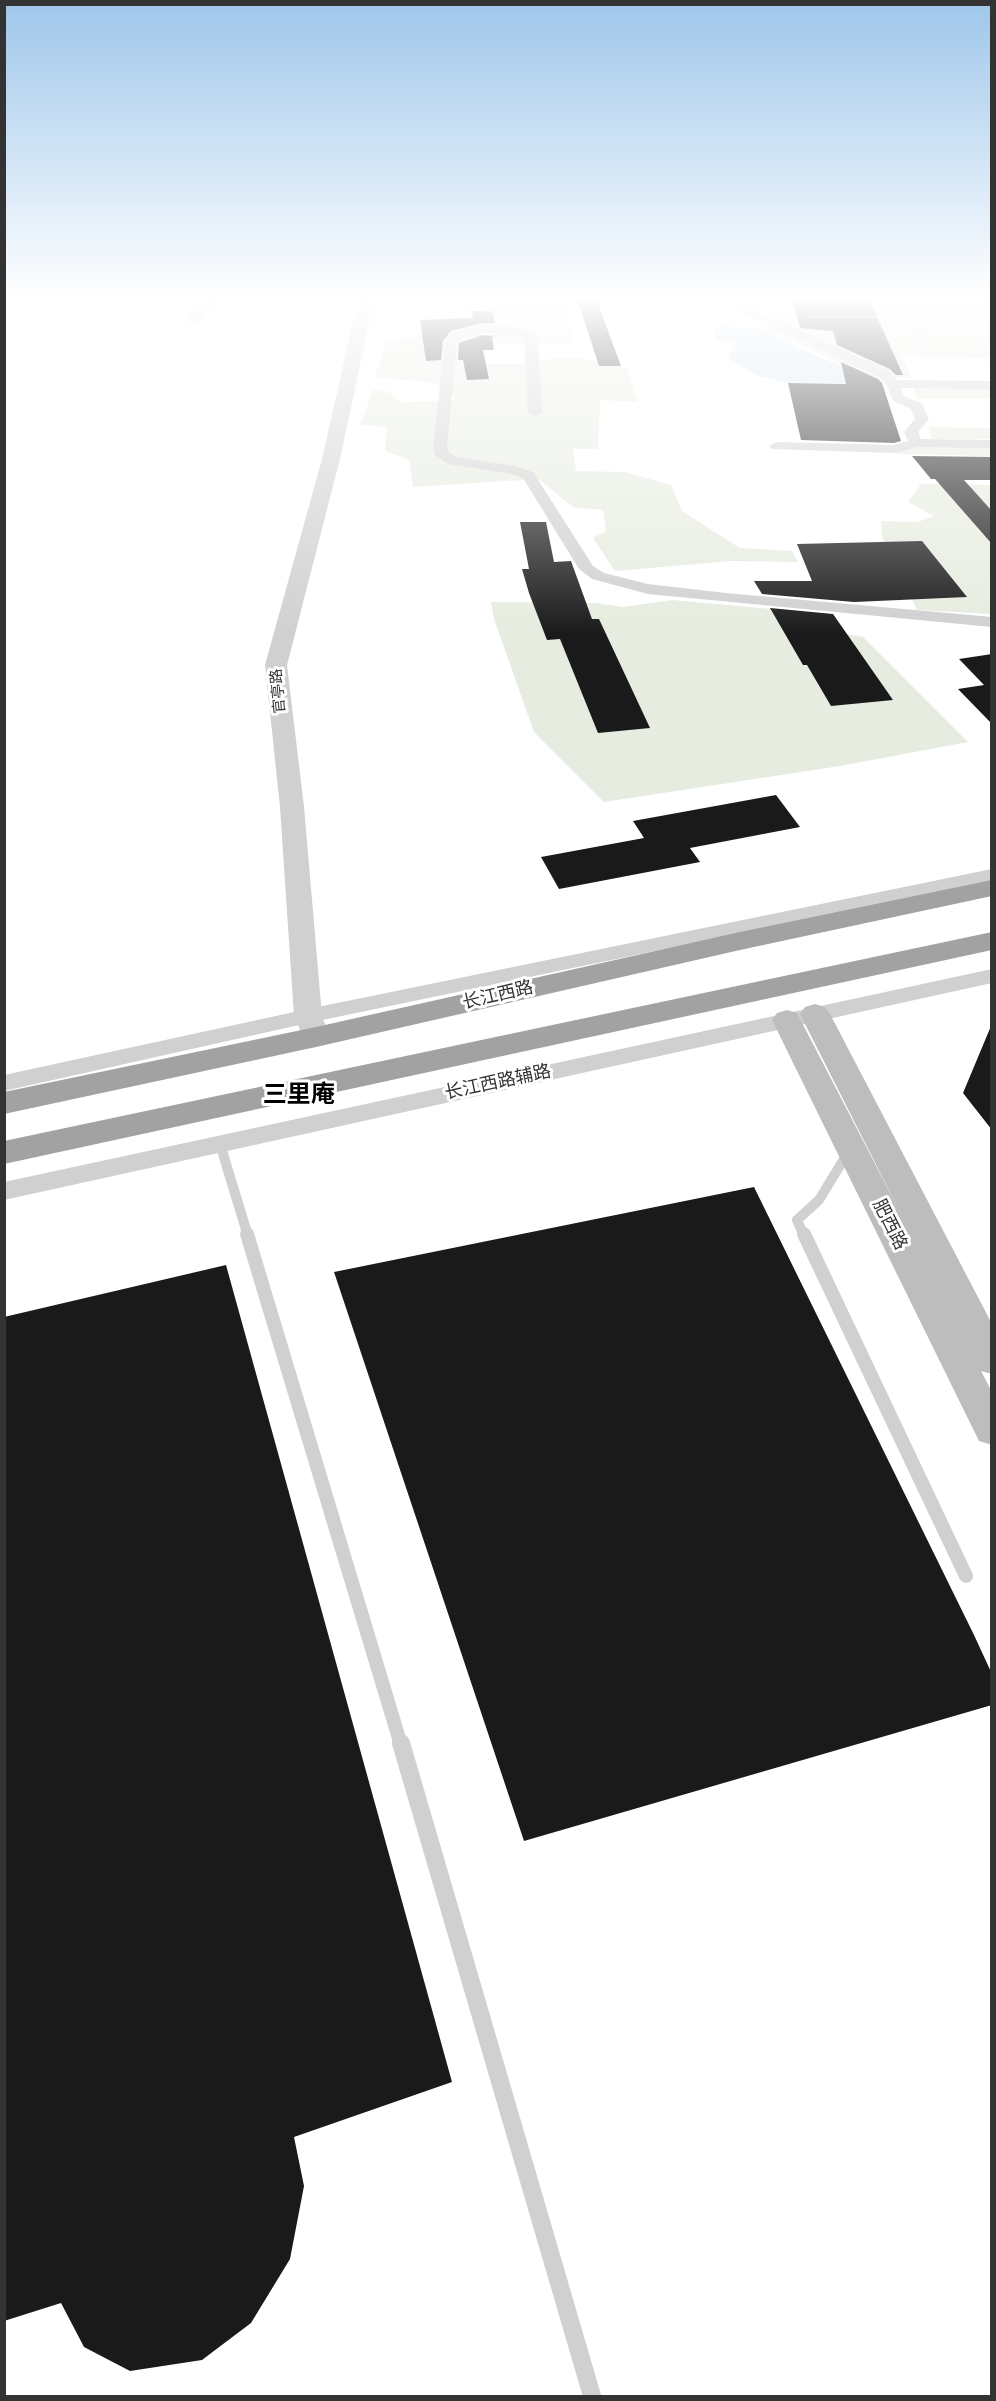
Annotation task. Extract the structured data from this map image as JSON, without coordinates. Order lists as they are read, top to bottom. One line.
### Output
{"streets":{"highway":["长江西路"],"main road":["肥西路"],"street":["官亭路","长江西路辅路"]},"crossings":[["官亭路","长江西路"],["长江西路辅路","肥西路"]],"districts":["三里庵"]}
